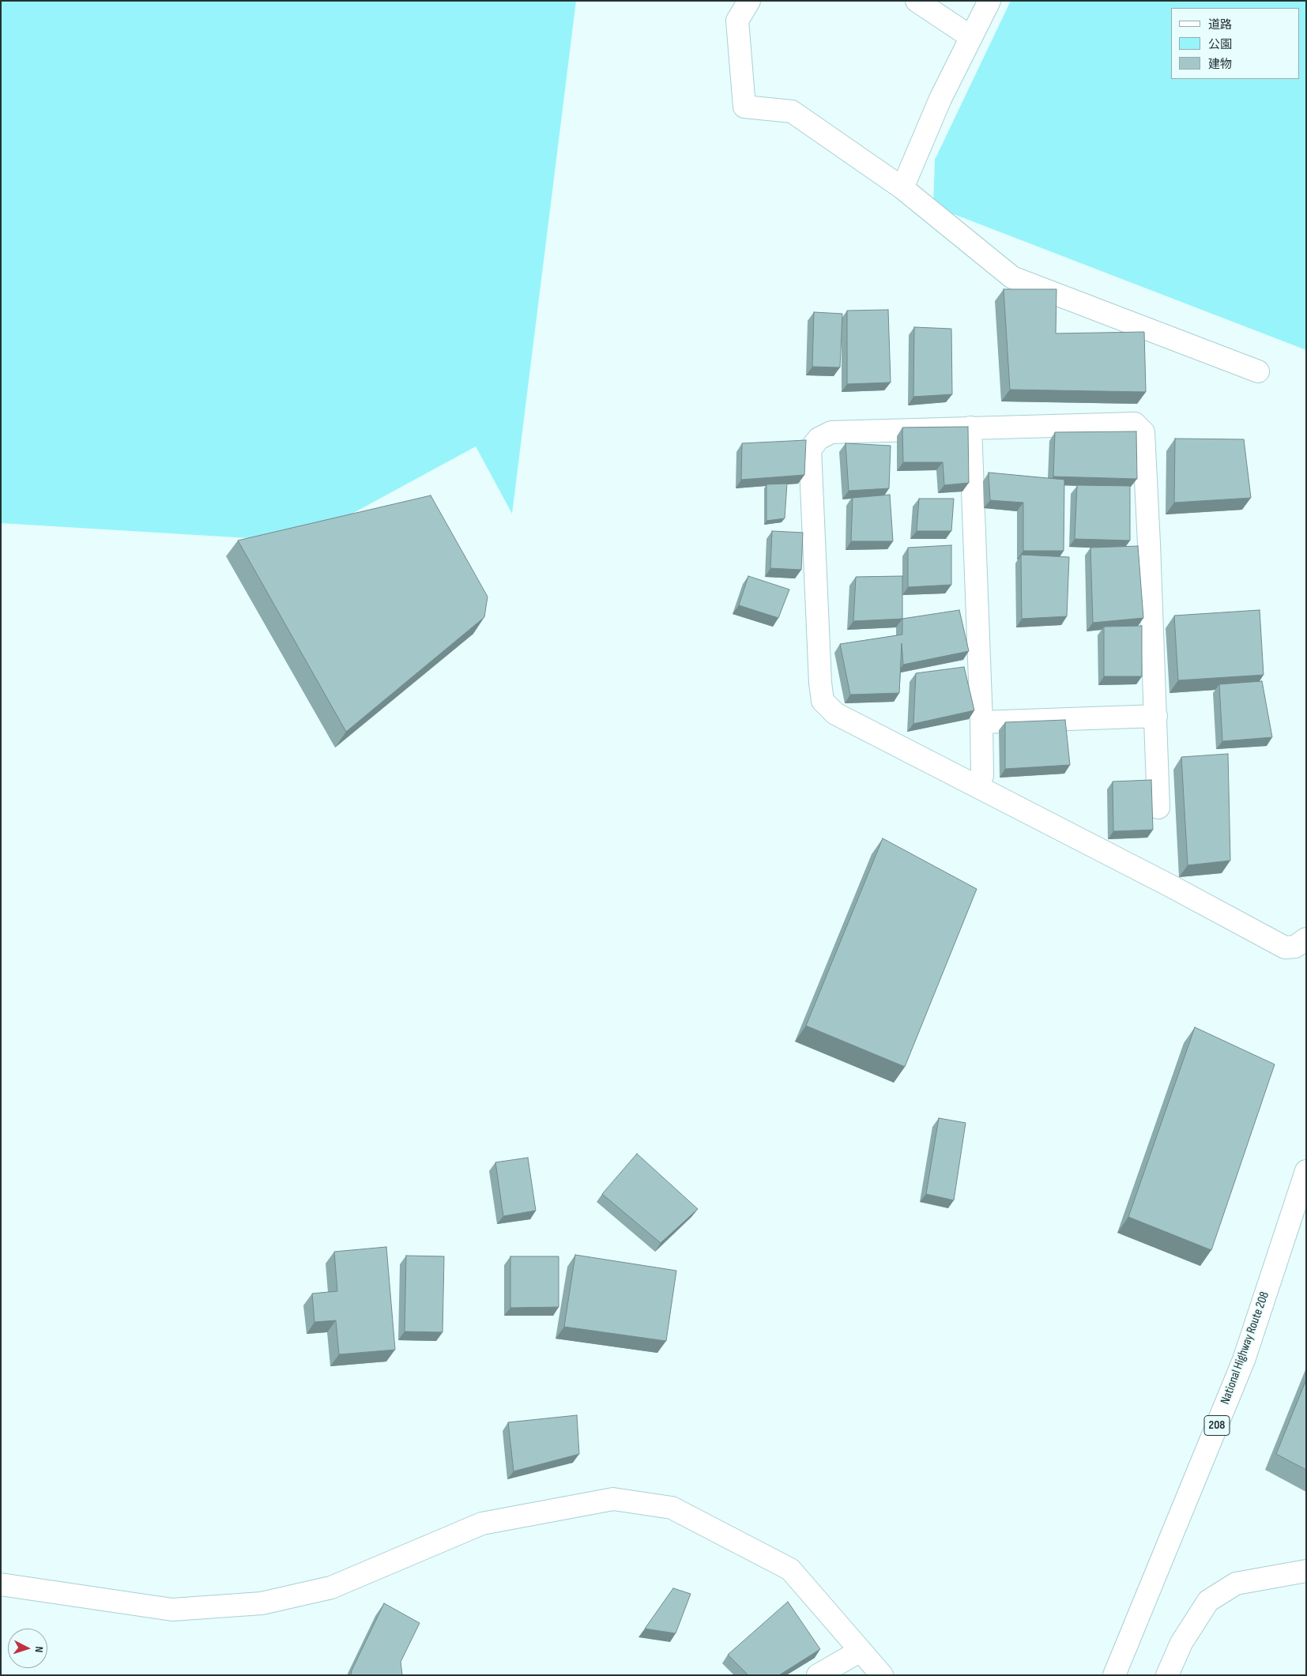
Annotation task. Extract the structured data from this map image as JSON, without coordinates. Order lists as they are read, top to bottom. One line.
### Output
{"streets":{"main road":["National Highway Route 208","208"]},"legend":["道路","公園","建物"],"north":"right"}
